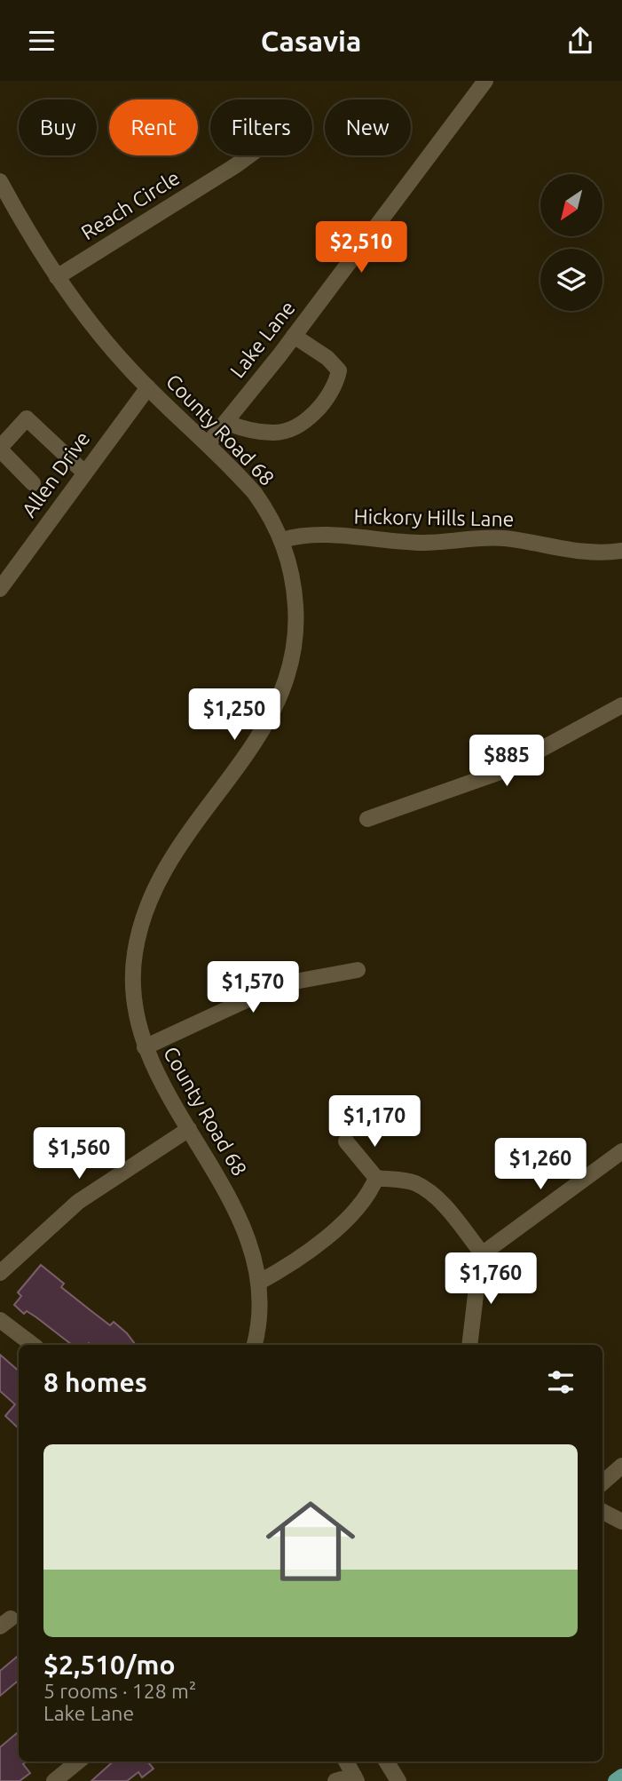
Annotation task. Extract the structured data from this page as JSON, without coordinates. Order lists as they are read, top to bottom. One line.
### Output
{"streets":{"street":["Reach Circle","Lake Lane","County Road 68","Allen Drive","Hickory Hills Lane"]},"crossings":[["Reach Circle","County Road 68"],["Lake Lane","County Road 68"],["County Road 68","Allen Drive"],["County Road 68","Hickory Hills Lane"]],"north":"bottom left","page":{"header":"Casavia","chip":["Buy","Rent","Filters","New"],"price":["$2,510","$1,250","$885","$1,570","$1,170","$1,560","$1,260","$1,760"],"heading":"8 homes","list":[{"name":"$2,510/mo","note":"5 rooms · 128 m² · Lake Lane"}]}}
